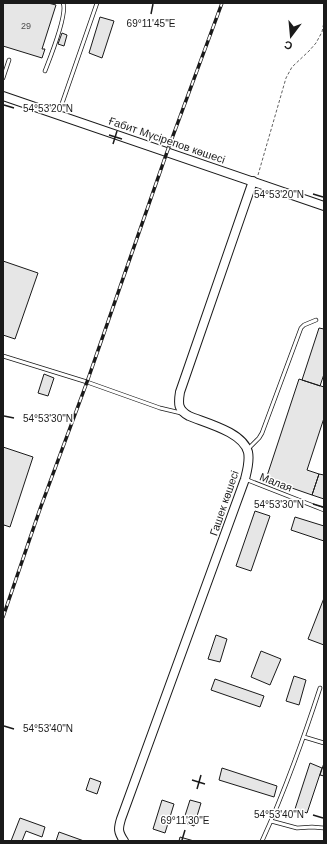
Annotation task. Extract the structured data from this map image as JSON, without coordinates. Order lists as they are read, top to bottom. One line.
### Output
{"streets":{"street":["Ғабит Мүсірепов көшесі","Гашек көшесі"],"lane":["Малая"]},"crossings":[["Малая","Гашек көшесі"]],"house_numbers":["29"],"north":"bottom","coordinates":["69°11'45\"E","54°53'20\"N","54°53'30\"N","54°53'40\"N","69°11'30\"E"]}
